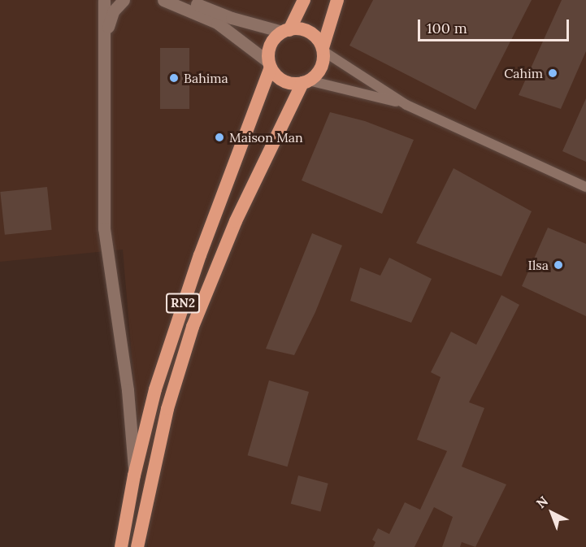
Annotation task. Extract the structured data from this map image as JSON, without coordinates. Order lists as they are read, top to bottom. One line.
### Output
{"streets":{"highway":["RN2"]},"places":["Cahim","Bahima","Maison Man","Ilsa"],"scale_bar":"100 m","north":"top left"}
